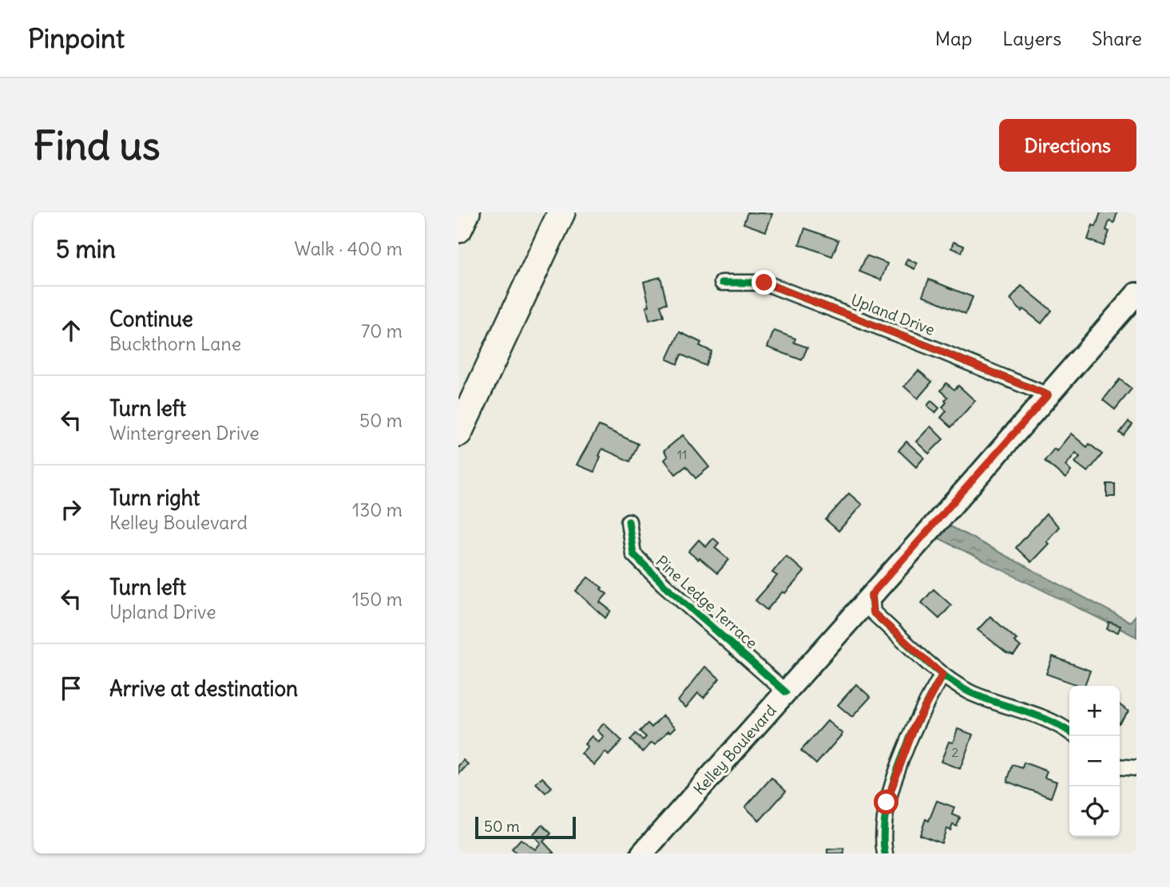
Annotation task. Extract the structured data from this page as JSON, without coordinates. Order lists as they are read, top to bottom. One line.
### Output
{"streets":{"main road":["Kelley Boulevard"],"street":["Upland Drive","Pine Ledge Terrace"]},"crossings":[["Upland Drive","Kelley Boulevard"],["Pine Ledge Terrace","Kelley Boulevard"]],"house_numbers":["11","2"],"scale_bar":"50 m","page":{"header":"Pinpoint","nav":["Map","Layers","Share"],"buttons":"Directions","title":"Find us","heading":["5 min","Walk · 400 m"],"list":[["Continue","Buckthorn Lane","70 m"],["Turn left","Wintergreen Drive","50 m"],["Turn right","Kelley Boulevard","130 m"],["Turn left","Upland Drive","150 m"],"Arrive at destination"],"map_buttons":["+","−"],"scale":"50 m"}}
